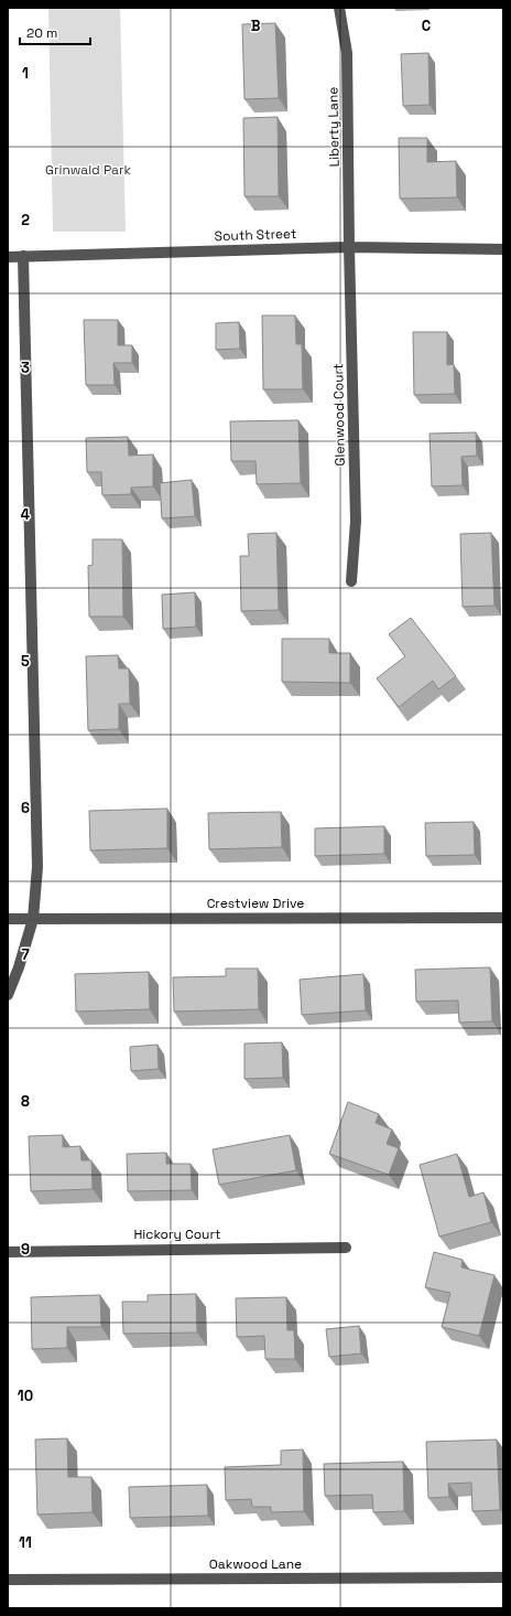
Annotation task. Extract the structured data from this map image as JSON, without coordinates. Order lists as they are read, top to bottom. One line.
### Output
{"streets":{"street":["Liberty Lane","South Street","Glenwood Court","Crestview Drive","Hickory Court","Oakwood Lane"]},"crossings":[["Liberty Lane","South Street"],["Liberty Lane","Glenwood Court"],["South Street","Glenwood Court"]],"parks":["Grinwald Park"],"scale_bar":"20 m","grid":{"columns":["B","C"],"rows":["1","2","3","4","5","6","7","8","9","10","11"]}}
